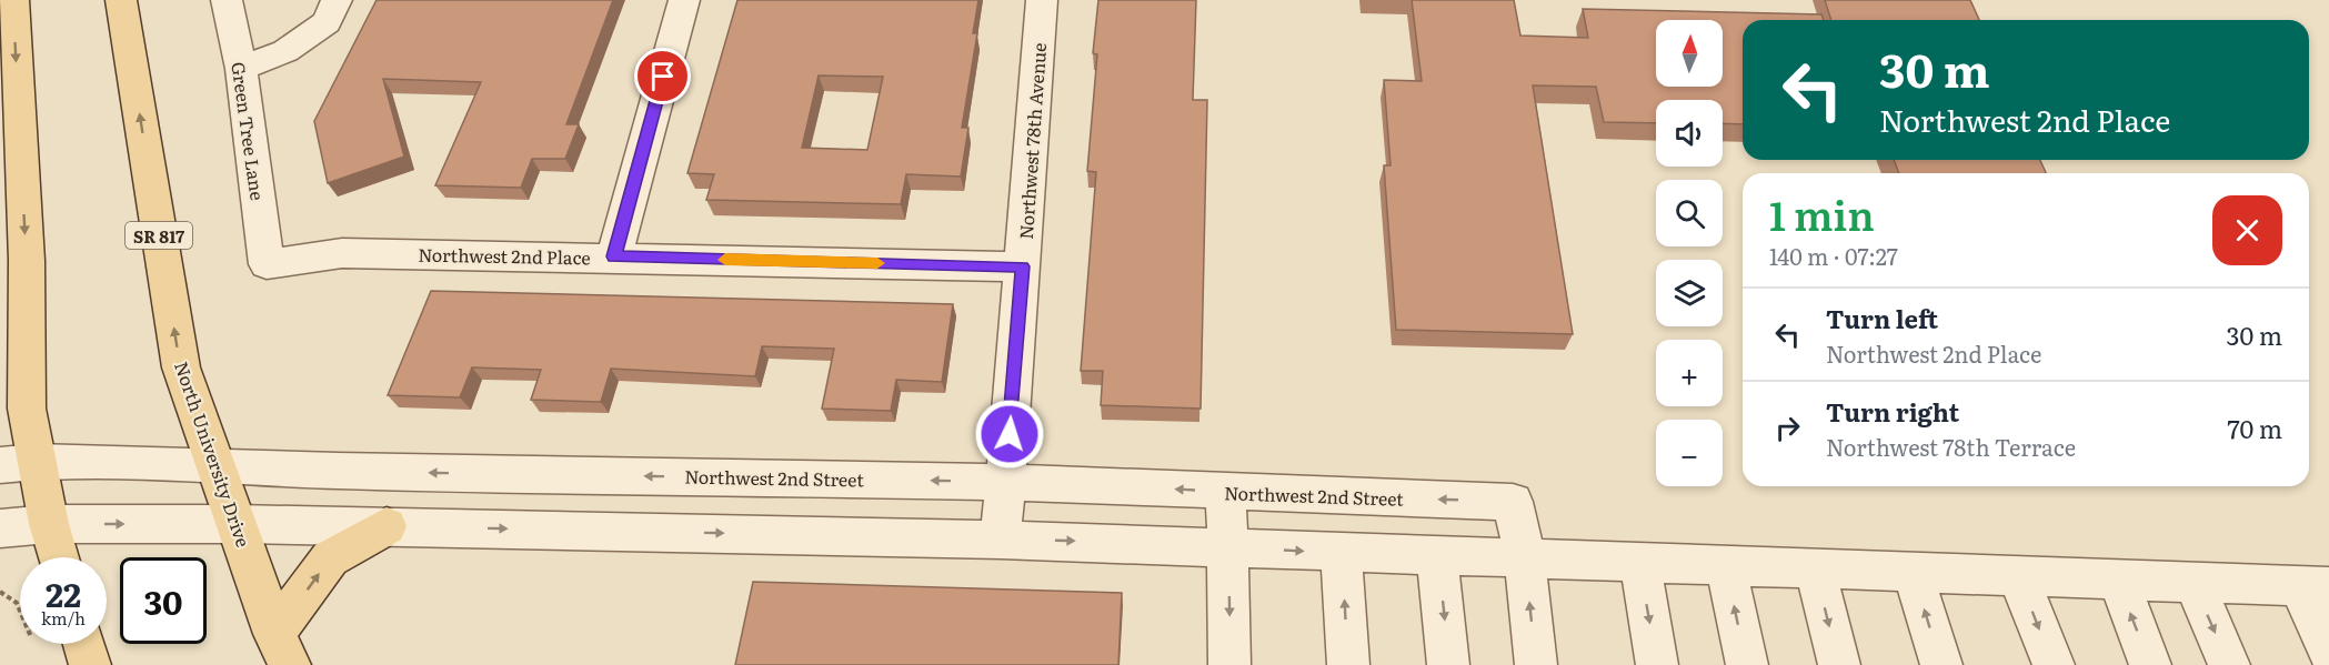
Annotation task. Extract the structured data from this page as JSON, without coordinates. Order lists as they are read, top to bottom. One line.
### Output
{"streets":{"main road":["SR 817","North University Drive"],"street":["Green Tree Lane","Northwest 78th Avenue","Northwest 2nd Place","Northwest 2nd Street"]},"crossings":[["Green Tree Lane","Northwest 2nd Place"],["Northwest 78th Avenue","Northwest 2nd Place"],["Northwest 78th Avenue","Northwest 2nd Street"],["North University Drive","Northwest 2nd Street"]],"north":"top","page":{"map_buttons":["+","−"],"turn":["30 m","Northwest 2nd Place"],"heading":["1 min","140 m · 07:27"],"list":[{"name":"Turn left","note":"Northwest 2nd Place","value":"30 m"},{"name":"Turn right","note":"Northwest 78th Terrace","value":"70 m"}],"speed":"22 km/h","limit":"30"}}
